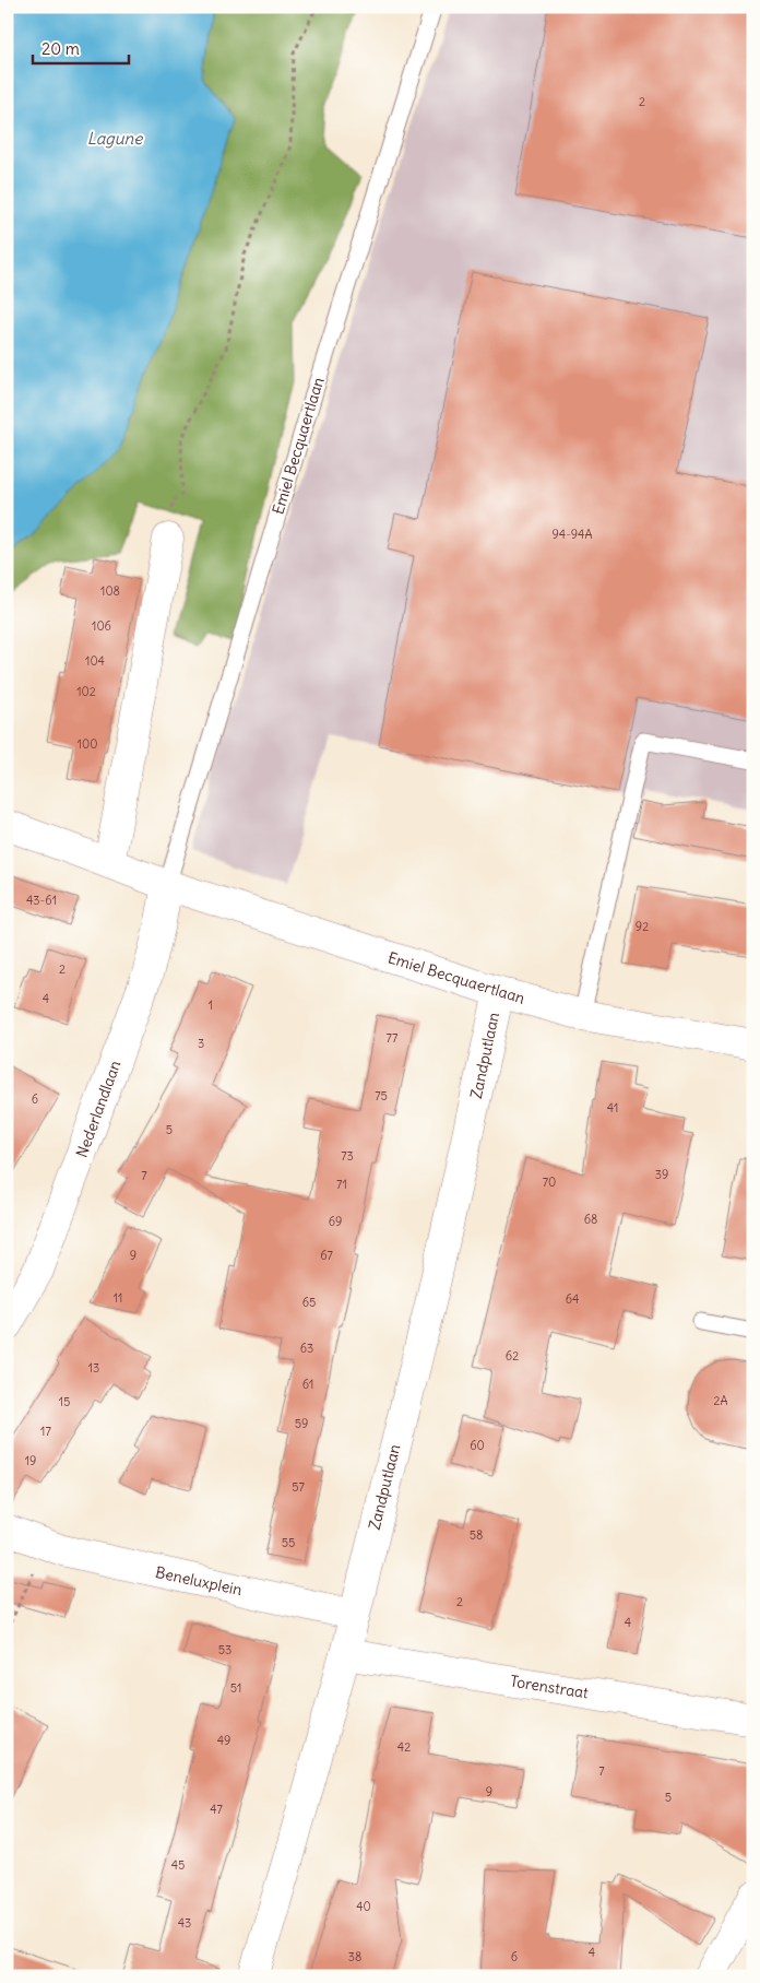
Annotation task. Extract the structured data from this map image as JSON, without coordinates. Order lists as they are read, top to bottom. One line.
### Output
{"streets":{"street":["Emiel Becquaertlaan","Zandputlaan","Nederlandlaan","Beneluxplein","Torenstraat"]},"crossings":[["Emiel Becquaertlaan","Zandputlaan"],["Emiel Becquaertlaan","Nederlandlaan"],["Zandputlaan","Beneluxplein"],["Zandputlaan","Torenstraat"]],"water":["Lagune"],"house_numbers":["2","94-94A","108","106","104","102","100","43-61","92","2","4","1","77","3","75","6","41","5","73","39","7","70","71","68","69","9","67","11","64","65","63","62","13","61","2A","15","59","17","60","19","57","58","55","2","4","53","51","49","42","7","9","5","47","45","40","43","4","38","6"],"scale_bar":"20 m"}
